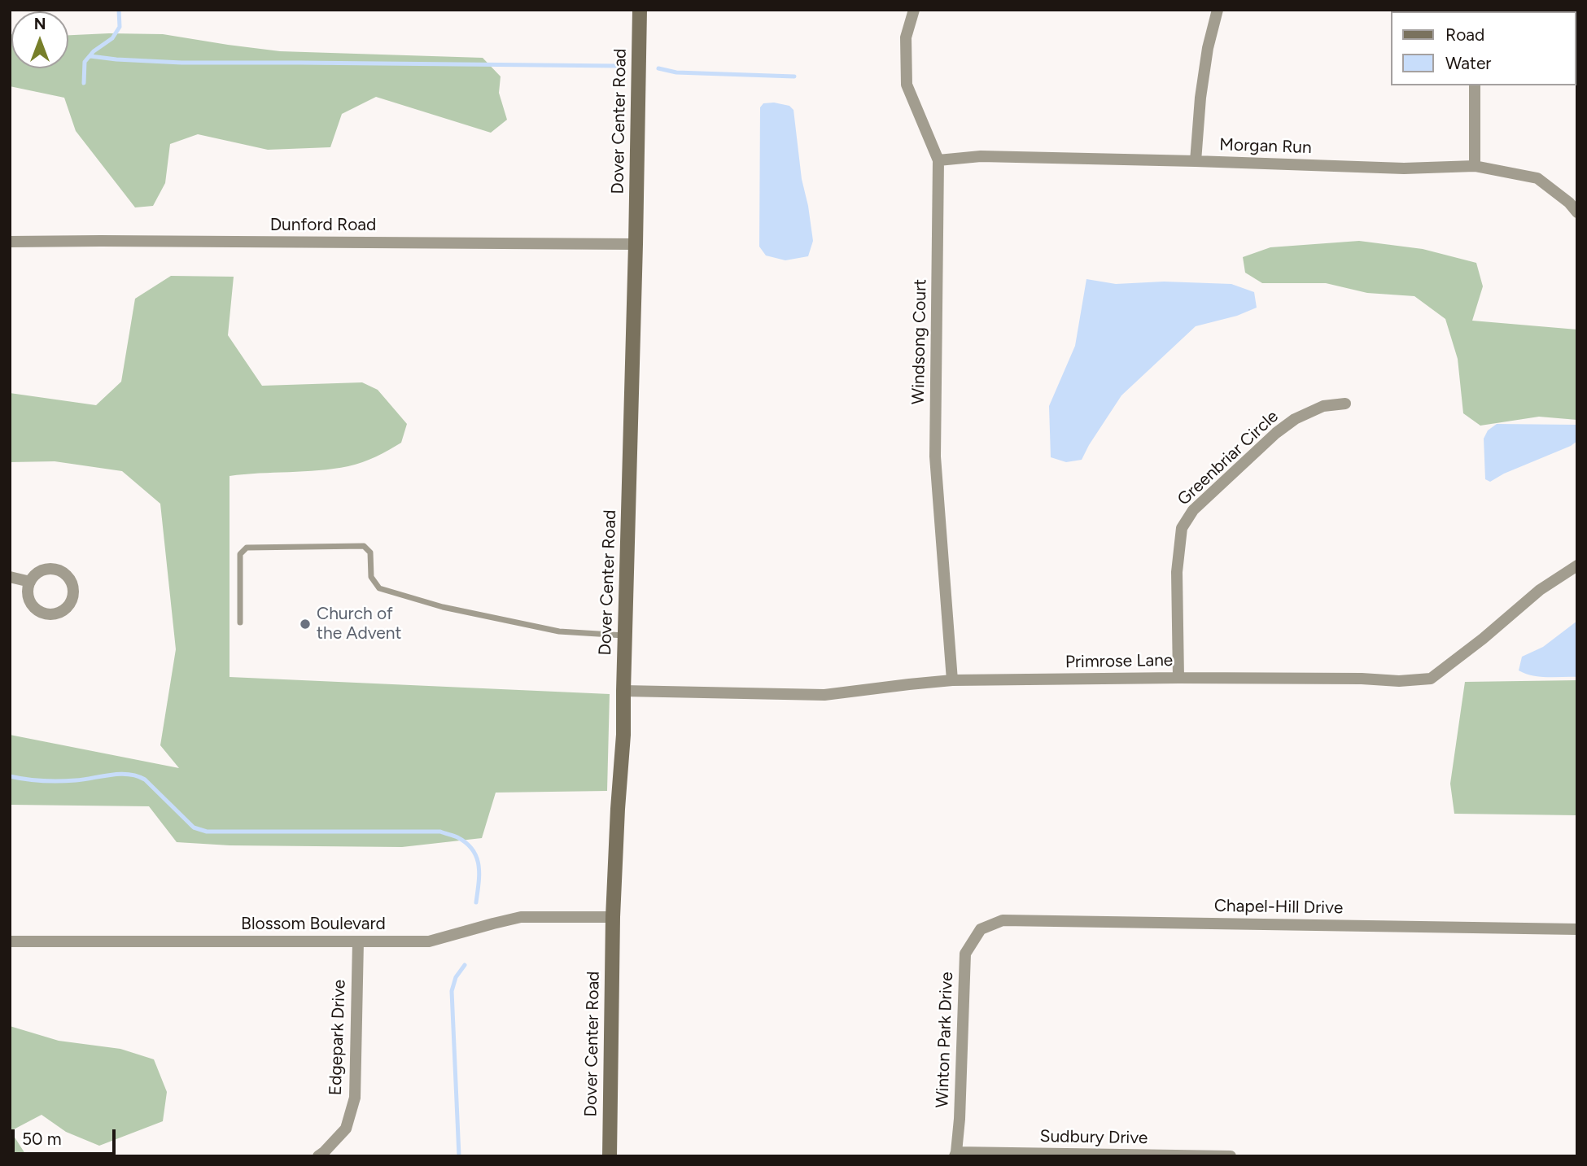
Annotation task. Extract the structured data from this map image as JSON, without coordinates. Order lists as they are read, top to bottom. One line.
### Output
{"streets":{"street":["Dover Center Road","Morgan Run","Dunford Road","Windsong Court","Greenbriar Circle","Primrose Lane","Chapel-Hill Drive","Blossom Boulevard","Edgepark Drive","Winton Park Drive","Sudbury Drive"]},"crossings":[["Dover Center Road","Dunford Road"],["Dover Center Road","Primrose Lane"],["Dover Center Road","Blossom Boulevard"],["Morgan Run","Windsong Court"],["Windsong Court","Primrose Lane"],["Greenbriar Circle","Primrose Lane"],["Chapel-Hill Drive","Winton Park Drive"],["Blossom Boulevard","Edgepark Drive"],["Winton Park Drive","Sudbury Drive"]],"places":["Church of the Advent"],"legend":["Road","Water"],"scale_bar":"50 m","north":"top"}
